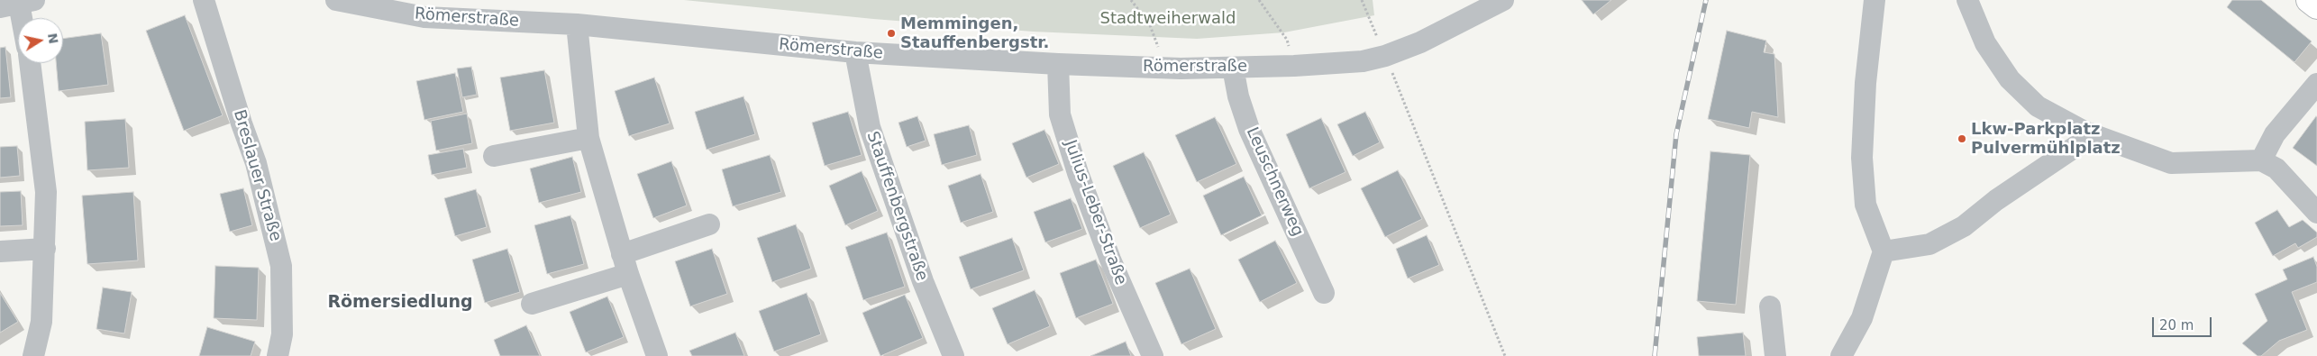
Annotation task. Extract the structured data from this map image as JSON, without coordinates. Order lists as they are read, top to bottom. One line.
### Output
{"streets":{"street":["Römerstraße","Breslauer Straße","Leuschnerweg","Stauffenbergstraße","Julius-Leber-Straße"]},"crossings":[["Römerstraße","Leuschnerweg"],["Römerstraße","Stauffenbergstraße"],["Römerstraße","Julius-Leber-Straße"]],"districts":["Römersiedlung"],"parks":["Stadtweiherwald"],"places":["Memmingen, Stauffenbergstr.","Lkw-Parkplatz Pulvermühlplatz"],"scale_bar":"20 m","north":"right"}
